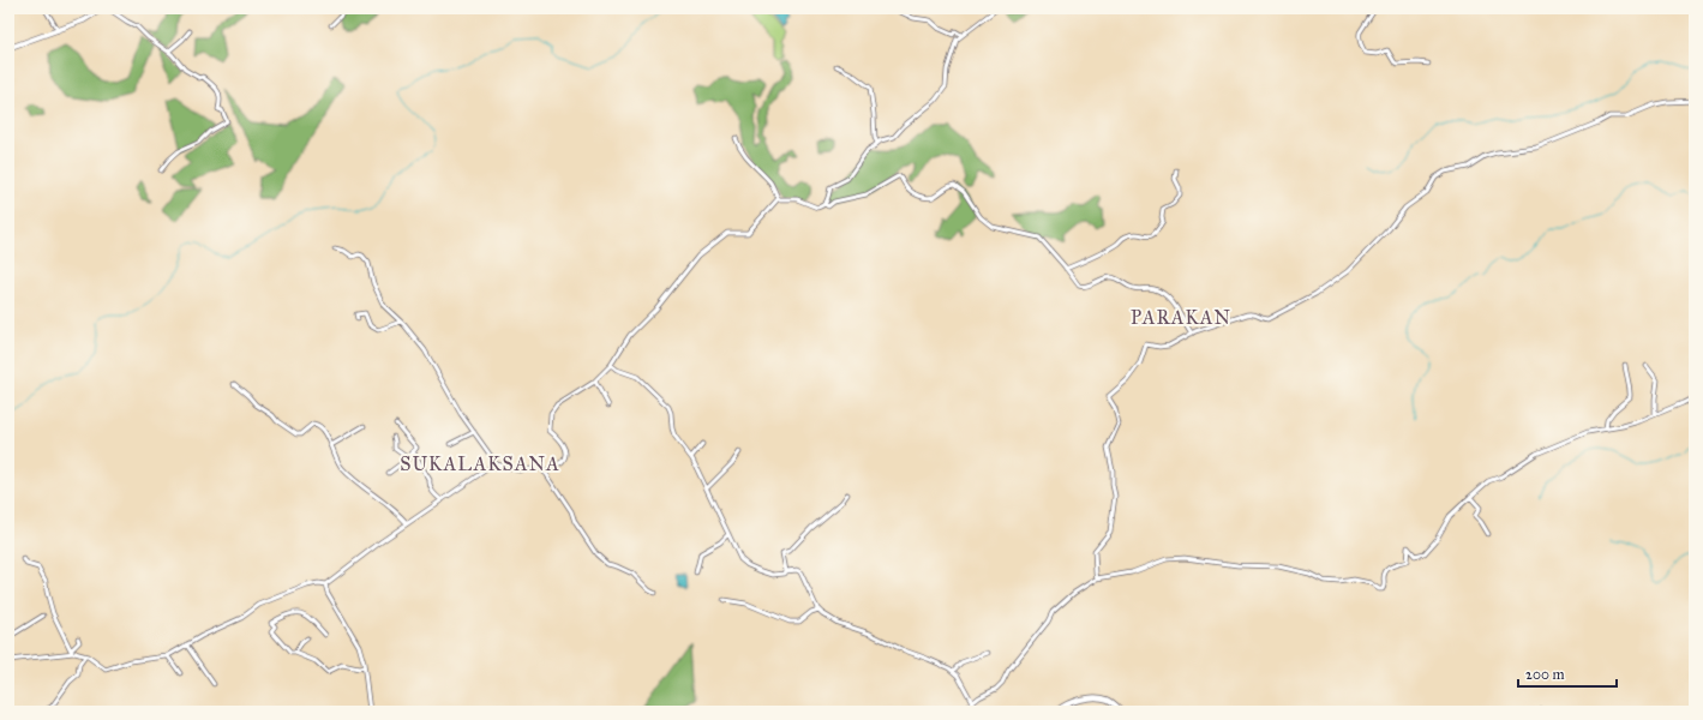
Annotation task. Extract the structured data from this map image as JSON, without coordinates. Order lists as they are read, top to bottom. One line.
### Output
{"districts":["PARAKAN","SUKALAKSANA"],"scale_bar":"200 m"}
